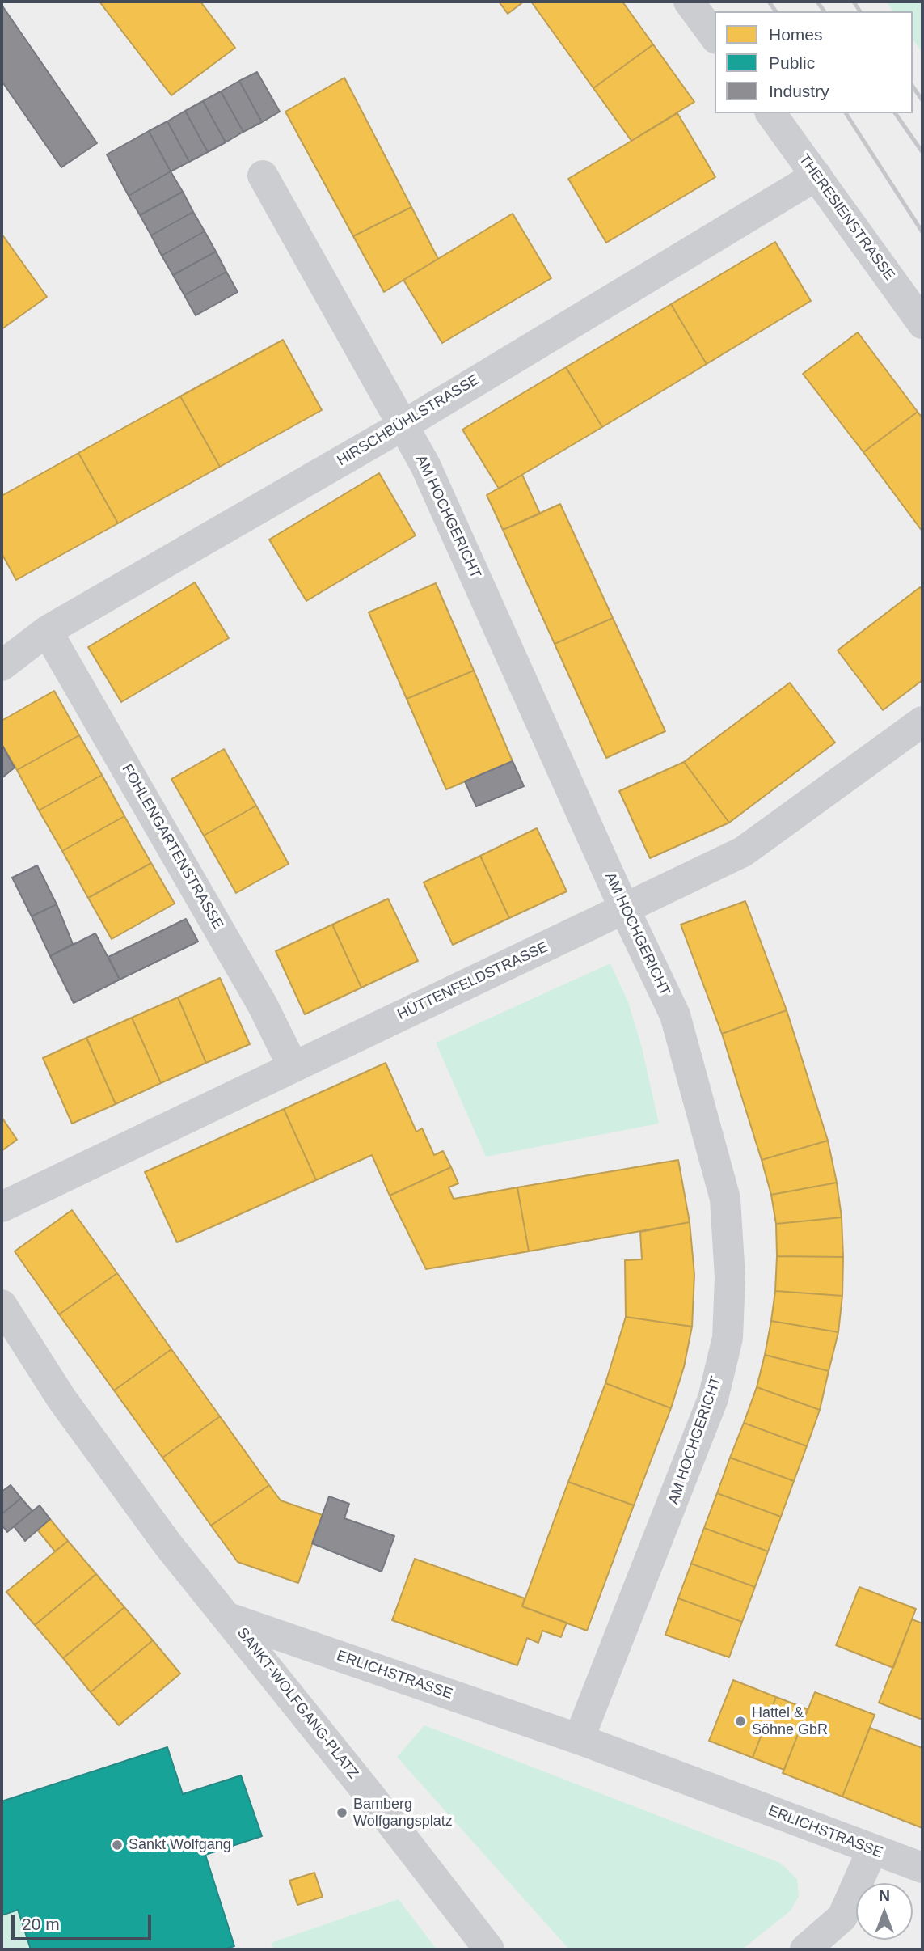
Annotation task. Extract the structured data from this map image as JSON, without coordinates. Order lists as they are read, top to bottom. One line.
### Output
{"streets":{"street":["THERESIENSTRASSE","HIRSCHBÜHLSTRASSE","AM HOCHGERICHT","FOHLENGARTENSTRASSE","HÜTTENFELDSTRASSE","ERLICHSTRASSE","SANKT-WOLFGANG-PLATZ"]},"crossings":[["THERESIENSTRASSE","HIRSCHBÜHLSTRASSE"],["HIRSCHBÜHLSTRASSE","AM HOCHGERICHT"],["HIRSCHBÜHLSTRASSE","FOHLENGARTENSTRASSE"],["AM HOCHGERICHT","HÜTTENFELDSTRASSE"],["AM HOCHGERICHT","ERLICHSTRASSE"],["FOHLENGARTENSTRASSE","HÜTTENFELDSTRASSE"],["ERLICHSTRASSE","SANKT-WOLFGANG-PLATZ"]],"places":["Hattel & Söhne GbR","Bamberg Wolfgangsplatz","Sankt Wolfgang"],"legend":["Homes","Public","Industry"],"scale_bar":"20 m","north":"top"}
